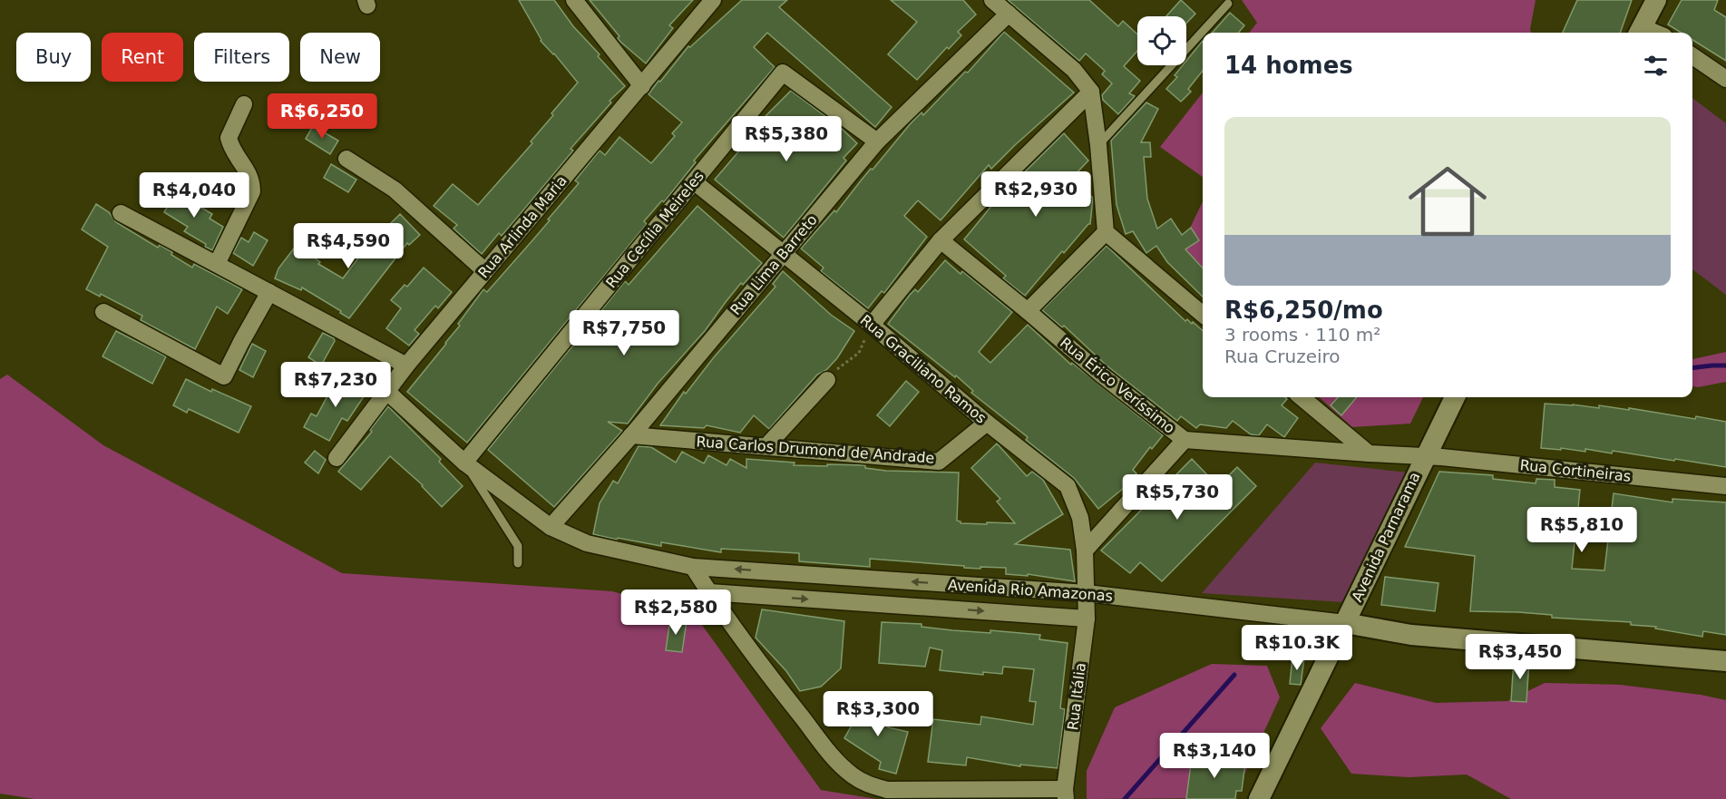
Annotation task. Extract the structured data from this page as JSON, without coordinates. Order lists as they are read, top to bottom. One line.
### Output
{"streets":{"street":["Rua Arlinda Maria","Rua Cecília Meireles","Rua Lima Barreto","Rua Graciliano Ramos","Rua Érico Veríssimo","Rua Carlos Drumond de Andrade","Rua Cortineiras","Avenida Parnarama","Avenida Rio Amazonas","Rua Itália"]},"crossings":[["Rua Arlinda Maria","Avenida Rio Amazonas"],["Rua Cecília Meireles","Rua Lima Barreto"],["Rua Cecília Meireles","Rua Graciliano Ramos"],["Rua Cecília Meireles","Avenida Rio Amazonas"],["Rua Lima Barreto","Rua Graciliano Ramos"],["Rua Lima Barreto","Rua Carlos Drumond de Andrade"],["Rua Lima Barreto","Avenida Rio Amazonas"],["Rua Graciliano Ramos","Rua Carlos Drumond de Andrade"],["Rua Graciliano Ramos","Avenida Rio Amazonas"],["Rua Graciliano Ramos","Rua Itália"],["Rua Érico Veríssimo","Rua Cortineiras"],["Rua Érico Veríssimo","Avenida Parnarama"],["Rua Cortineiras","Avenida Parnarama"],["Avenida Parnarama","Avenida Rio Amazonas"],["Avenida Rio Amazonas","Rua Itália"]],"page":{"chip":["Buy","Rent","Filters","New"],"heading":"14 homes","price":["R$6,250","R$5,380","R$2,930","R$4,040","R$4,590","R$7,750","R$7,230","R$5,730","R$5,810","R$2,580","R$10.3K","R$3,450","R$3,300","R$3,140"],"list":[{"name":"R$6,250/mo","note":"3 rooms · 110 m² · Rua Cruzeiro"}]}}
